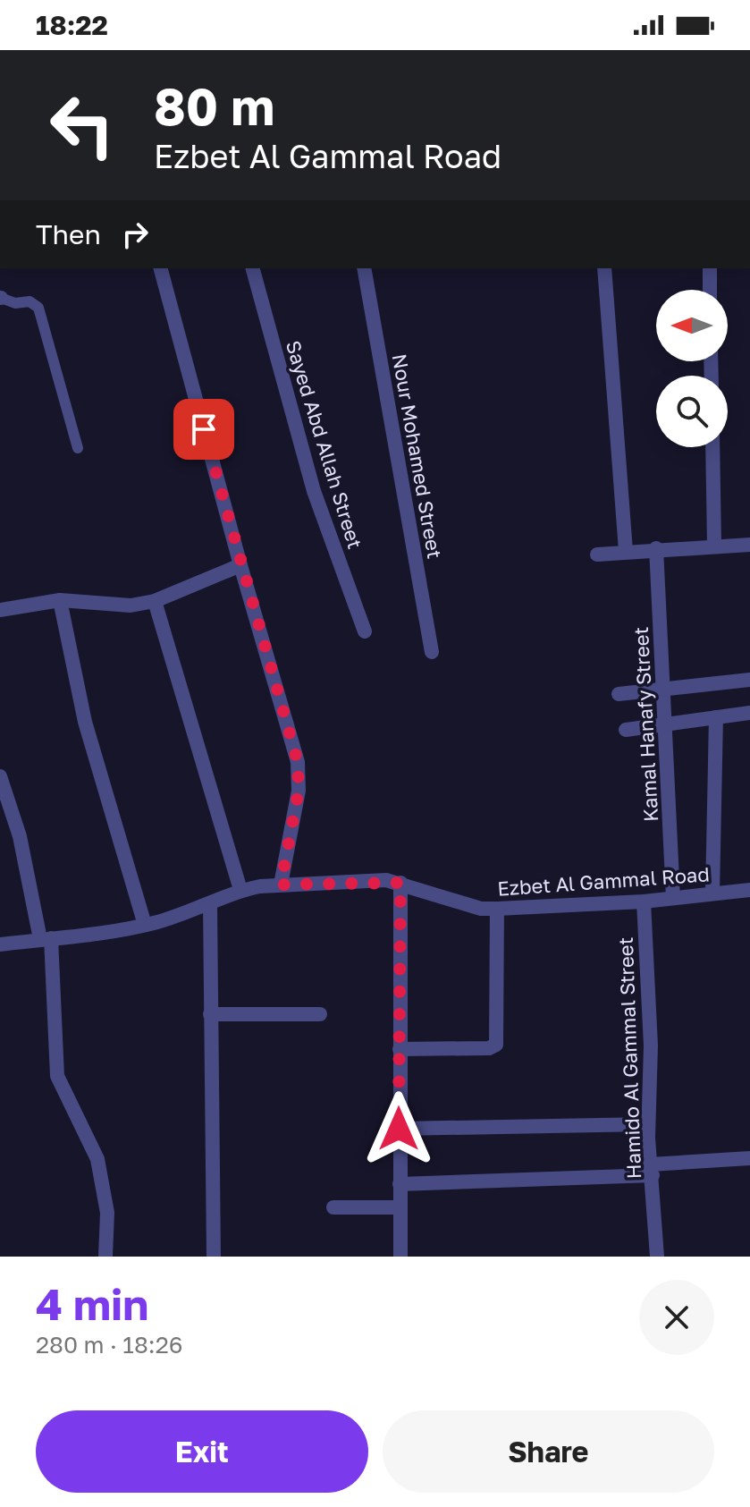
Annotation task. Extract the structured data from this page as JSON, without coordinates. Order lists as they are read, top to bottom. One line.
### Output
{"streets":{"street":["Sayed Abd Allah Street","Nour Mohamed Street","Kamal Hanafy Street","Ezbet Al Gammal Road","Hamido Al Gammal Street"]},"crossings":[["Kamal Hanafy Street","Ezbet Al Gammal Road"],["Ezbet Al Gammal Road","Hamido Al Gammal Street"]],"north":"left","page":{"status":"18:22","turn":["80 m","Ezbet Al Gammal Road"],"then":"Then","heading":["4 min","280 m · 18:26"],"buttons":["Exit","Share"]}}
